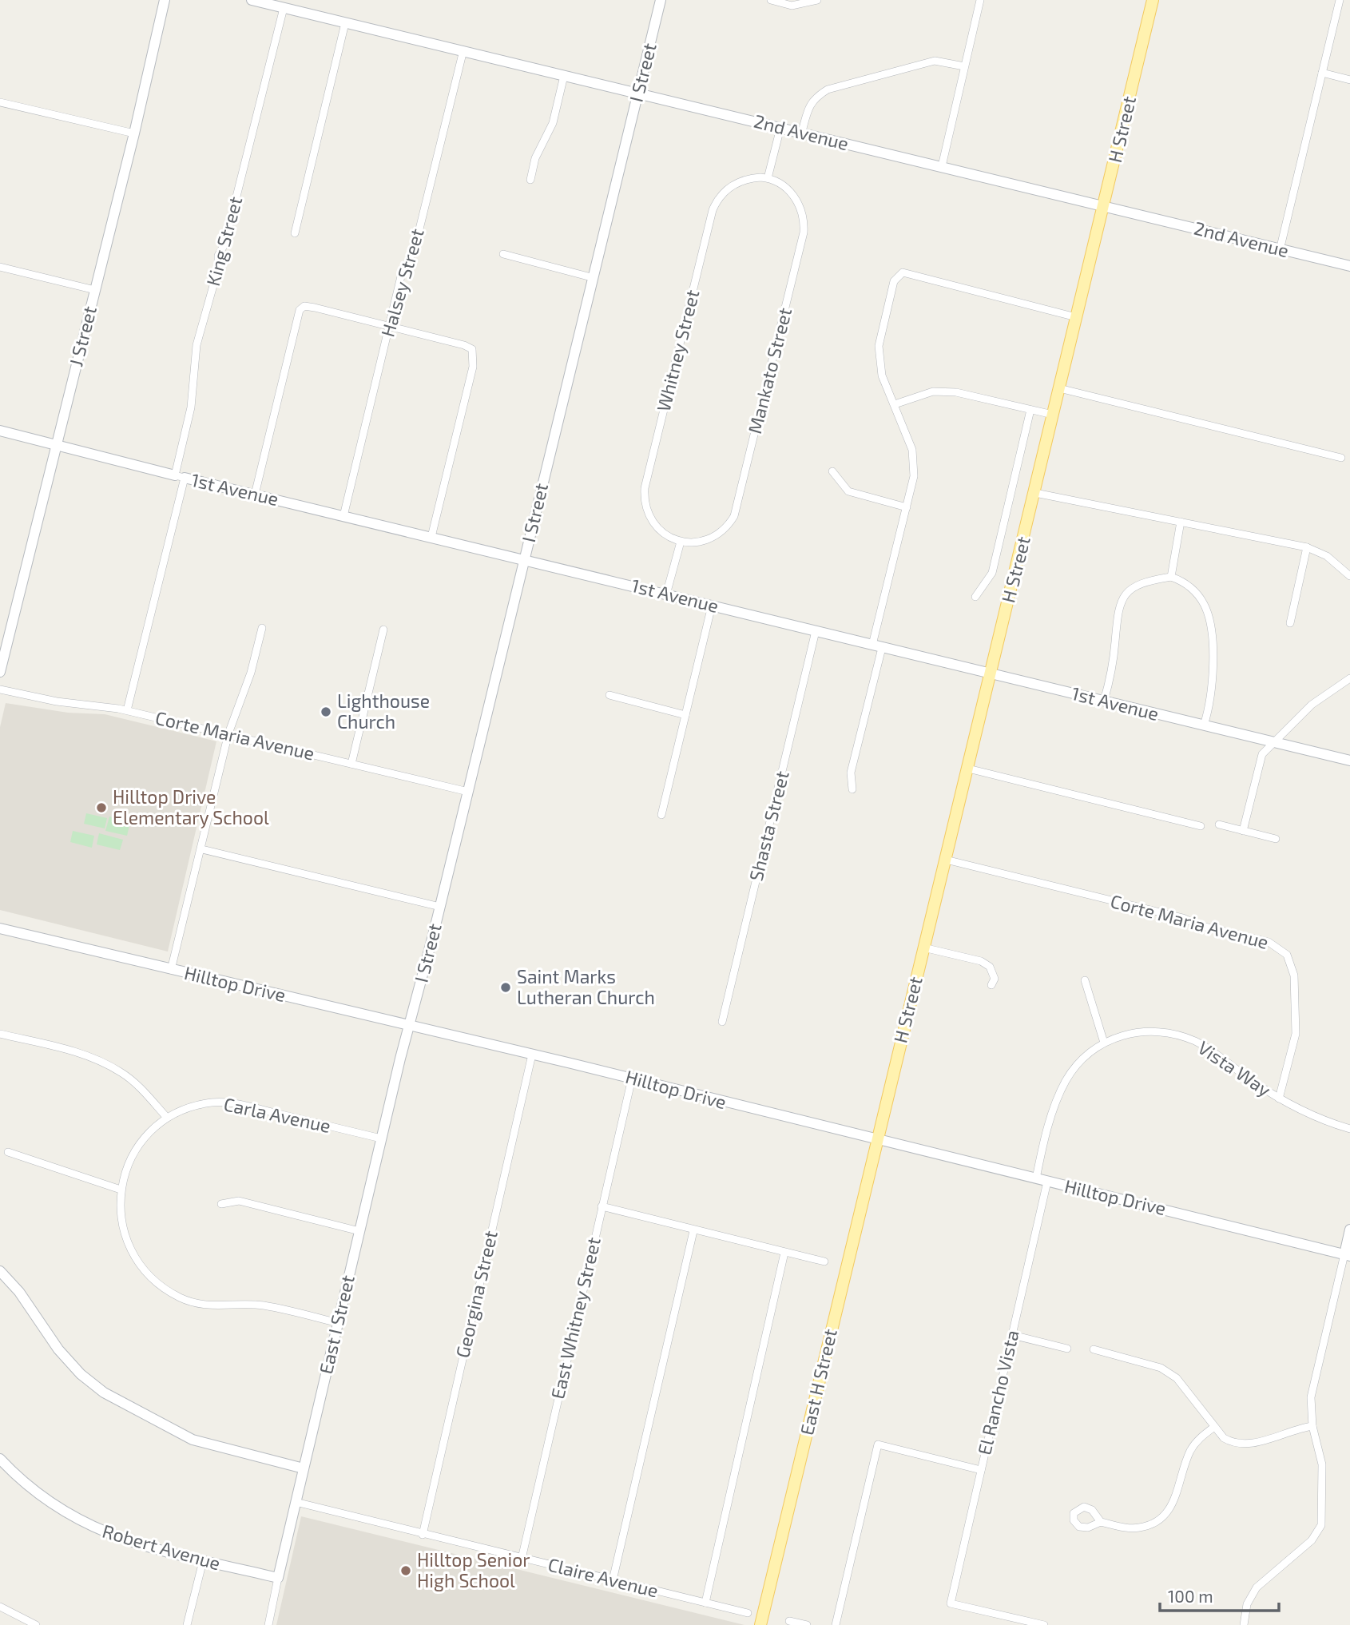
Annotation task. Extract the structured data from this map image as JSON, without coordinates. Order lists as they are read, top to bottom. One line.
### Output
{"streets":{"main road":["H Street","East H Street"],"street":["I Street","2nd Avenue","King Street","Halsey Street","J Street","Whitney Street","Mankato Street","1st Avenue","Corte Maria Avenue","Shasta Street","Hilltop Drive","Vista Way","Carla Avenue","Georgina Street","East Whitney Street","East I Street","El Rancho Vista","Robert Avenue","Claire Avenue"]},"crossings":[["I Street","2nd Avenue"],["I Street","1st Avenue"],["I Street","Corte Maria Avenue"],["I Street","Hilltop Drive"],["I Street","East I Street"],["H Street","2nd Avenue"],["H Street","1st Avenue"],["H Street","Corte Maria Avenue"],["H Street","Hilltop Drive"],["H Street","East H Street"],["2nd Avenue","King Street"],["2nd Avenue","Halsey Street"],["King Street","1st Avenue"],["King Street","Corte Maria Avenue"],["Halsey Street","1st Avenue"],["J Street","1st Avenue"],["Whitney Street","Mankato Street"],["1st Avenue","Shasta Street"],["Corte Maria Avenue","Vista Way"],["Hilltop Drive","Vista Way"],["Hilltop Drive","Georgina Street"],["Hilltop Drive","East Whitney Street"],["Hilltop Drive","East I Street"],["Hilltop Drive","East H Street"],["Hilltop Drive","El Rancho Vista"],["Carla Avenue","East I Street"],["Georgina Street","Claire Avenue"],["East Whitney Street","Claire Avenue"],["East I Street","Robert Avenue"],["East I Street","Claire Avenue"]],"places":["Lighthouse Church","Hilltop Drive Elementary School","Saint Marks Lutheran Church","Hilltop Senior High School"],"scale_bar":"100 m"}
